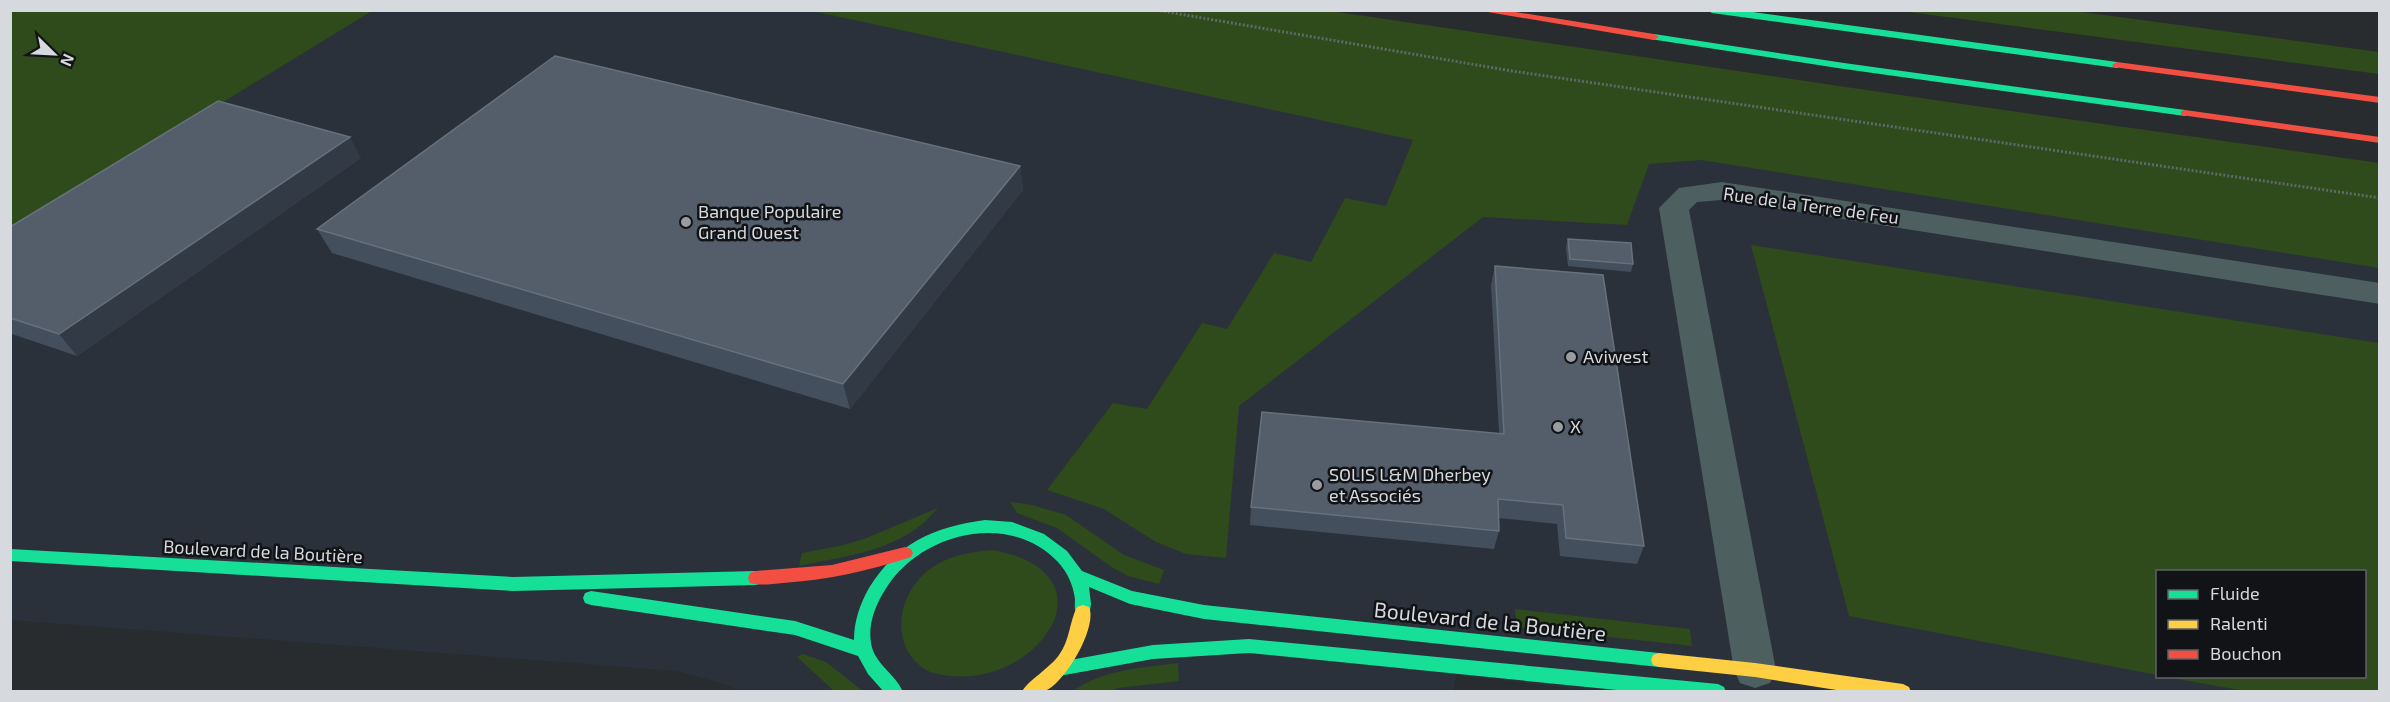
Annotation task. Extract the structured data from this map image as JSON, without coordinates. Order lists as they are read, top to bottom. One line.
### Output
{"streets":{"main road":["Boulevard de la Boutière"],"street":["Rue de la Terre de Feu"]},"crossings":[["Rue de la Terre de Feu","Boulevard de la Boutière"]],"places":["Banque Populaire Grand Ouest","Aviwest","X","SOLIS L&M Dherbey et Associés"],"legend":["Fluide","Ralenti","Bouchon"],"north":"bottom right"}
